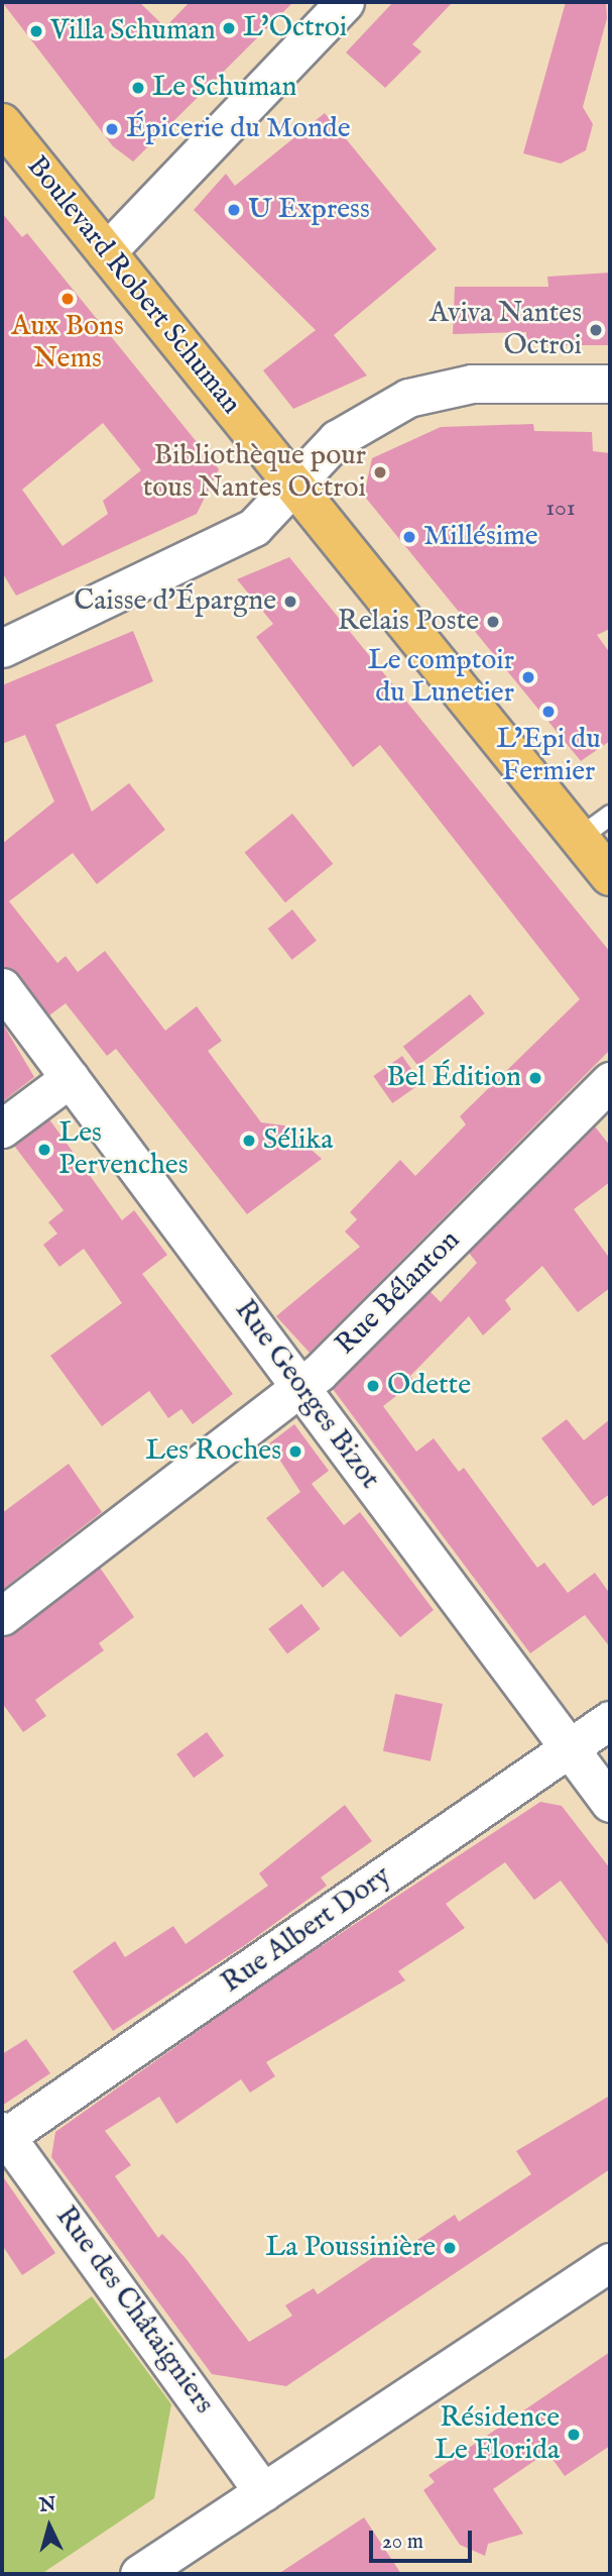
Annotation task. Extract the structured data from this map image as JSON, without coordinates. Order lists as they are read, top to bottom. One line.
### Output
{"streets":{"main road":["Boulevard Robert Schuman"],"street":["Rue Bélanton","Rue Georges Bizot","Rue Albert Dory","Rue des Châtaigniers"]},"crossings":[["Rue Bélanton","Rue Georges Bizot"],["Rue Georges Bizot","Rue Albert Dory"],["Rue Albert Dory","Rue des Châtaigniers"]],"places":["L'Octroi","Villa Schuman","Le Schuman","Épicerie du Monde","U Express","Aux Bons Nems","Aviva Nantes Octroi","Bibliothèque pour tous Nantes Octroi","Millésime","Caisse d'Épargne","Relais Poste","Le comptoir du Lunetier","L’Epi du Fermier","Bel Édition","Sélika","Les Pervenches","Odette","Les Roches","La Poussinière","Résidence Le Florida"],"house_numbers":["101"],"scale_bar":"20 m","north":"top"}
